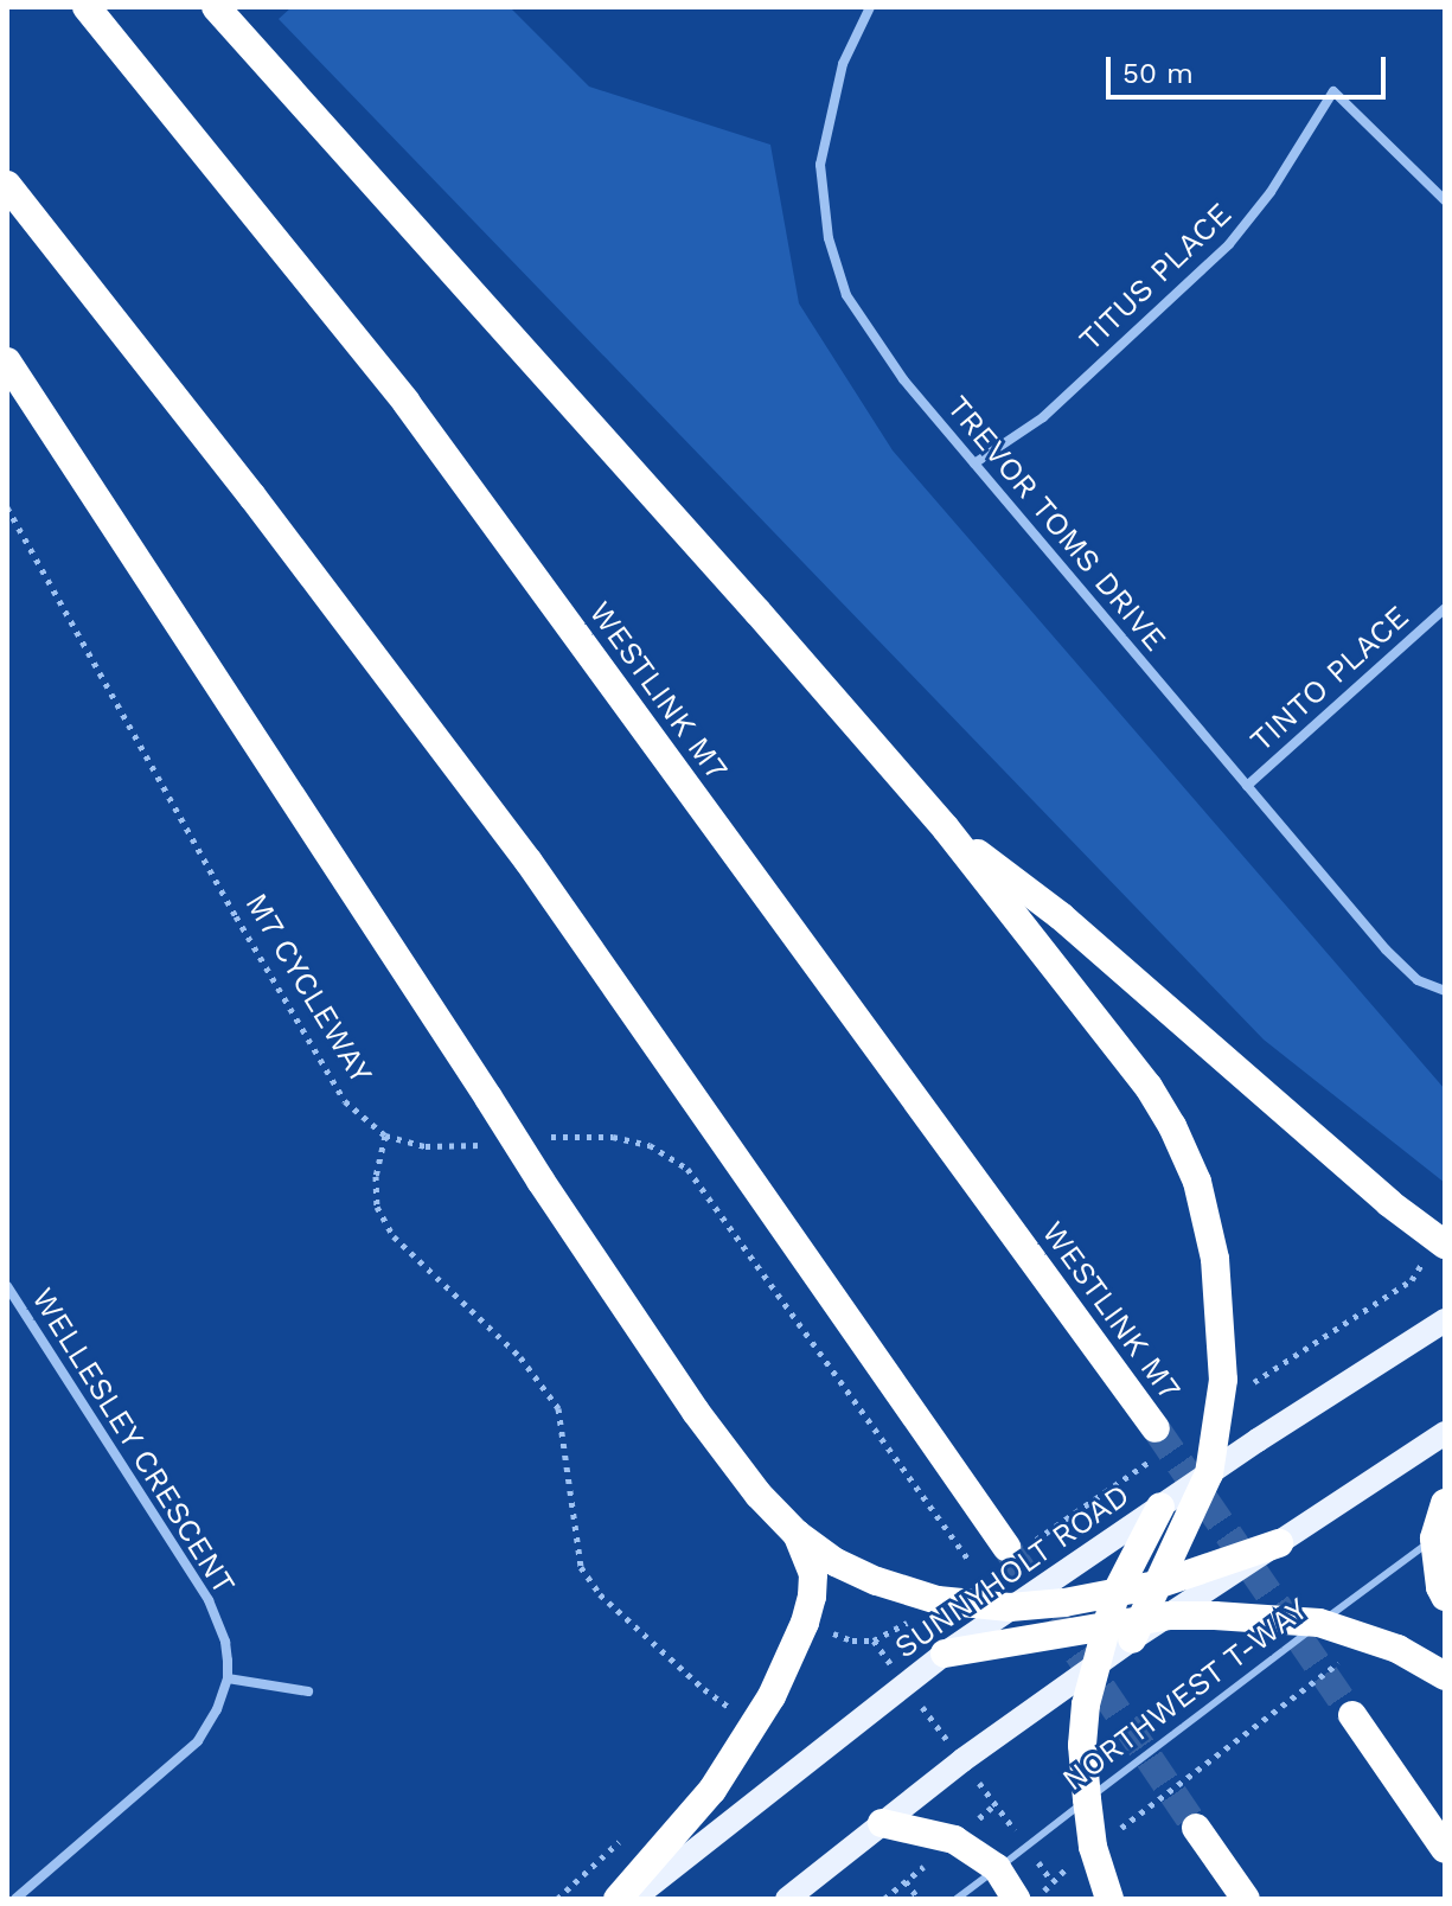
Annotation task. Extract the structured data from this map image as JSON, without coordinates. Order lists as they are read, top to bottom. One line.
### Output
{"streets":{"highway":["WESTLINK M7"],"main road":["SUNNYHOLT ROAD"],"street":["TITUS PLACE","TREVOR TOMS DRIVE","TINTO PLACE","WELLESLEY CRESCENT"],"lane":["NORTHWEST T-WAY"],"path":["M7 CYCLEWAY"]},"crossings":[["TITUS PLACE","TREVOR TOMS DRIVE"],["TREVOR TOMS DRIVE","TINTO PLACE"]],"scale_bar":"50 m"}
